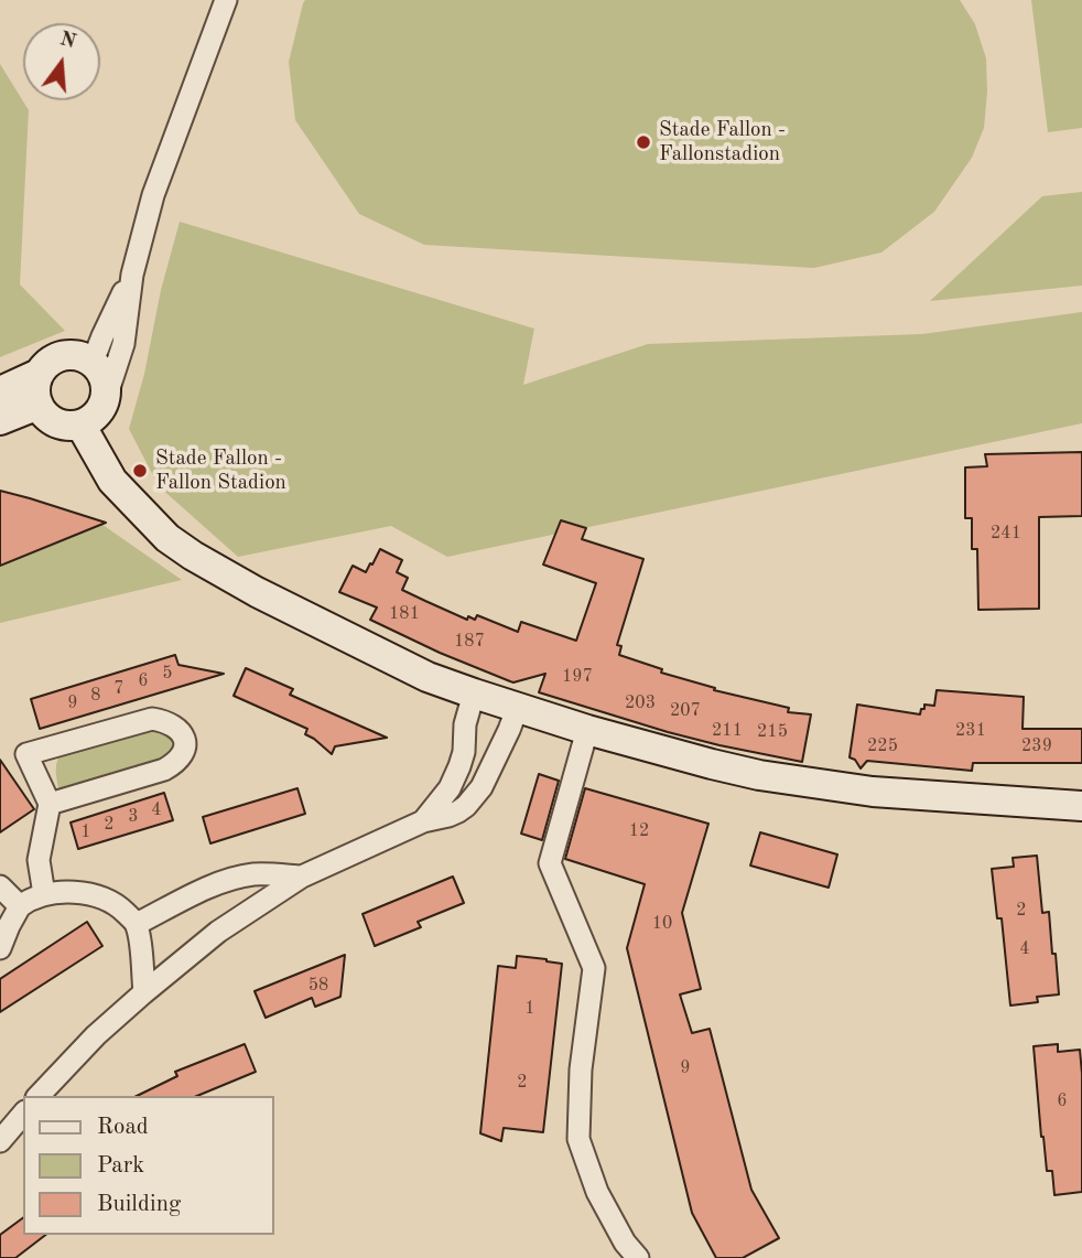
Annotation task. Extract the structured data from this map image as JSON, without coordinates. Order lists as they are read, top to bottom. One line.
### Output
{"places":["Stade Fallon - Fallonstadion","Stade Fallon - Fallon Stadion"],"house_numbers":["241","181","187","5","197","6","7","8","9","203","207","211","231","215","225","239","4","3","2","12","1","2","10","4","58","1","9","2","6"],"legend":["Road","Park","Building"],"north":"top"}
